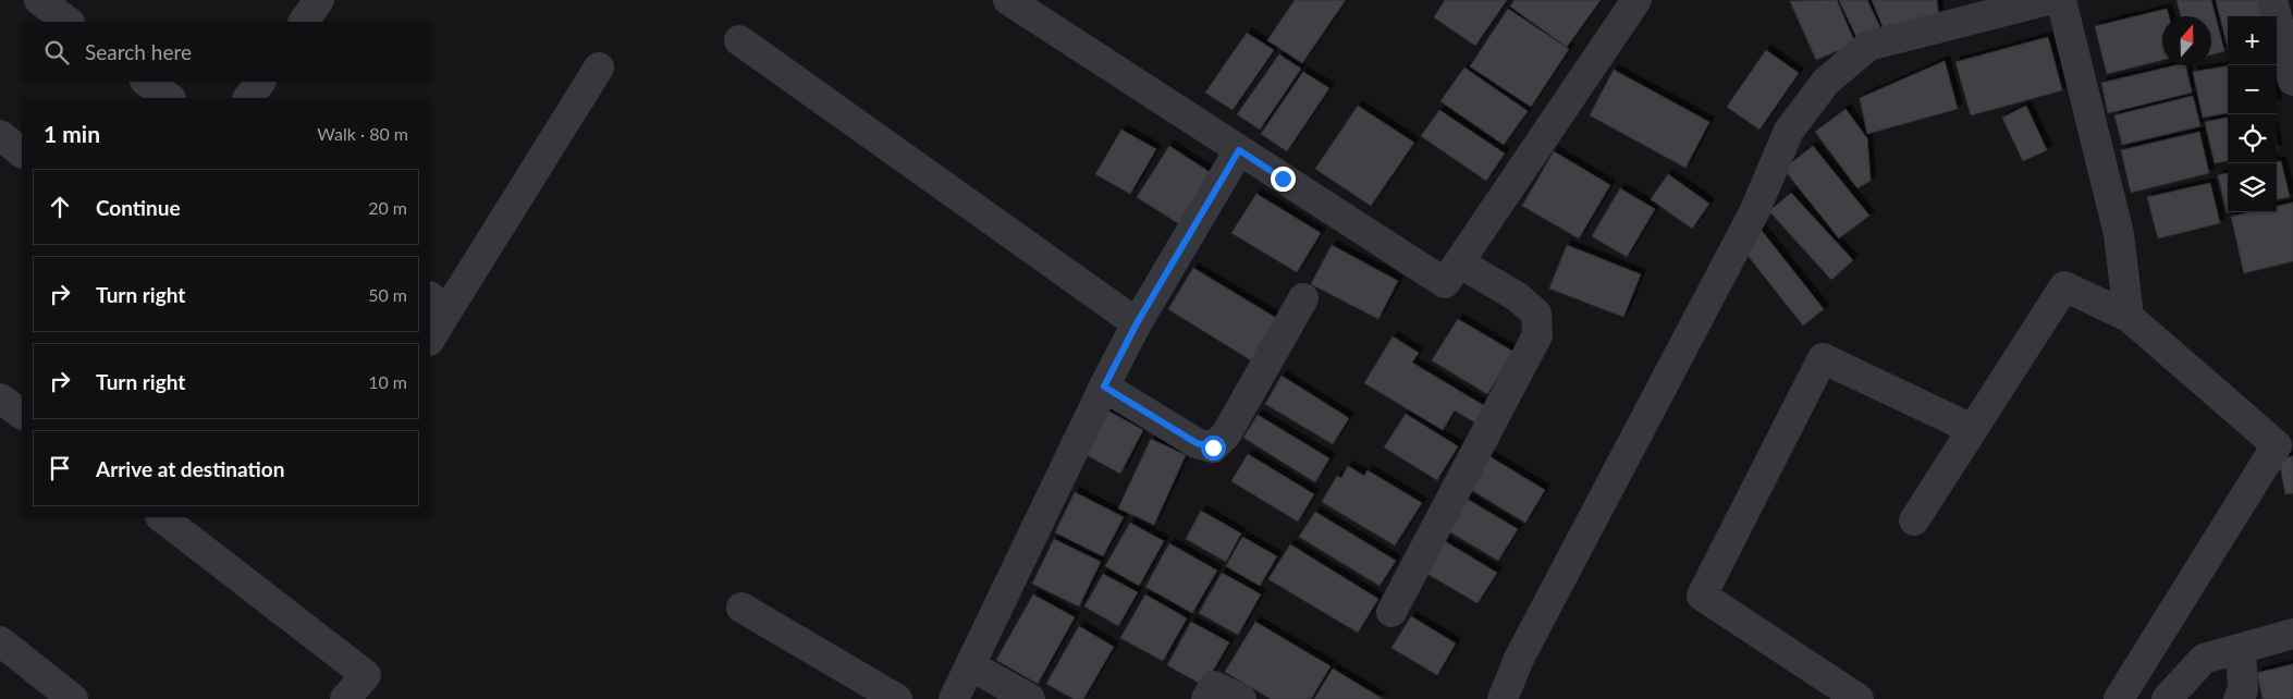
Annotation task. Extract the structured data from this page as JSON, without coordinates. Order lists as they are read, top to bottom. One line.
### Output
{"north":"top","page":{"map_buttons":["+","−"],"search":"Search here","heading":["1 min","Walk · 80 m"],"list":[["Continue","20 m"],["Turn right","50 m"],["Turn right","10 m"],"Arrive at destination"]}}
